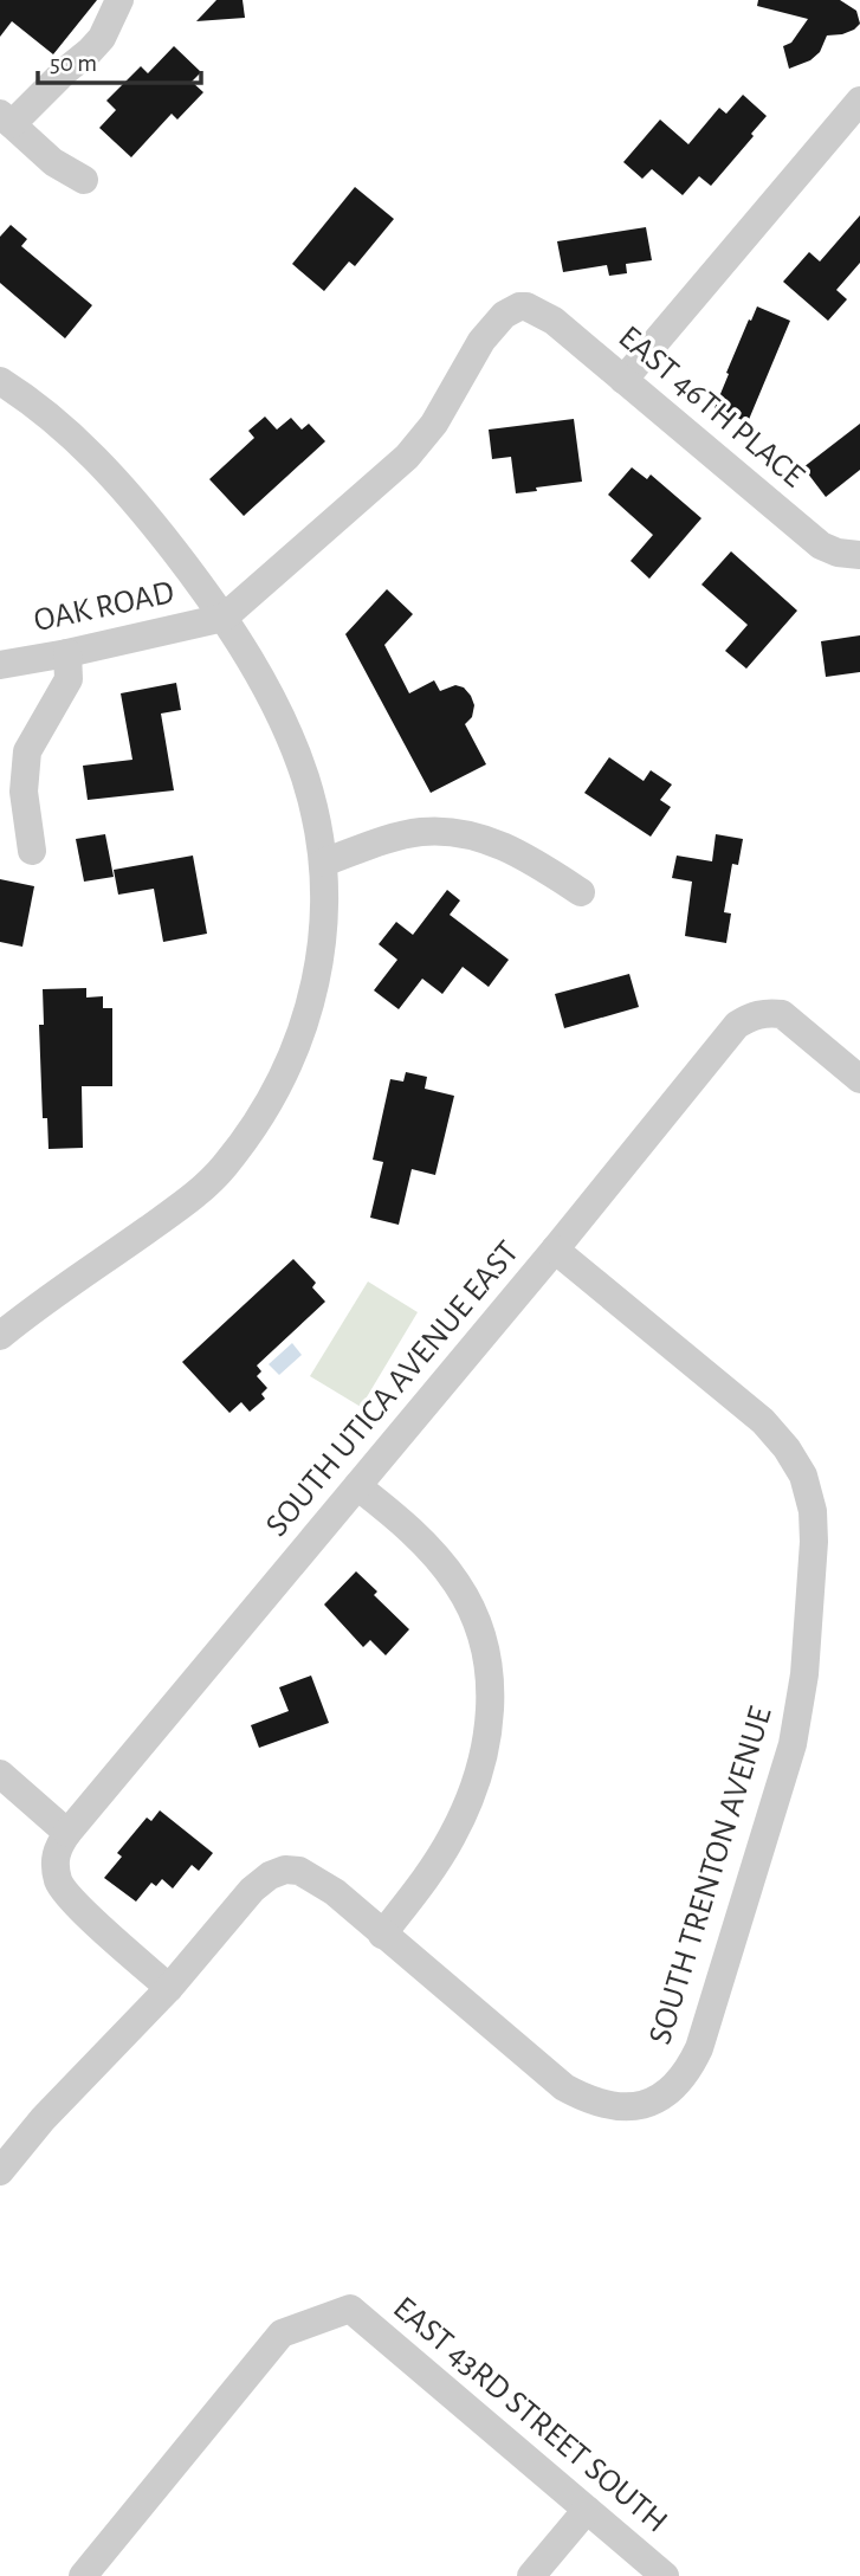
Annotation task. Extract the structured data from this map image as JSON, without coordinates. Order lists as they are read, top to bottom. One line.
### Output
{"streets":{"street":["EAST 46TH PLACE","OAK ROAD","SOUTH UTICA AVENUE EAST","SOUTH TRENTON AVENUE","EAST 43RD STREET SOUTH"]},"crossings":[["EAST 46TH PLACE","OAK ROAD"],["SOUTH UTICA AVENUE EAST","SOUTH TRENTON AVENUE"]],"scale_bar":"50 m"}
